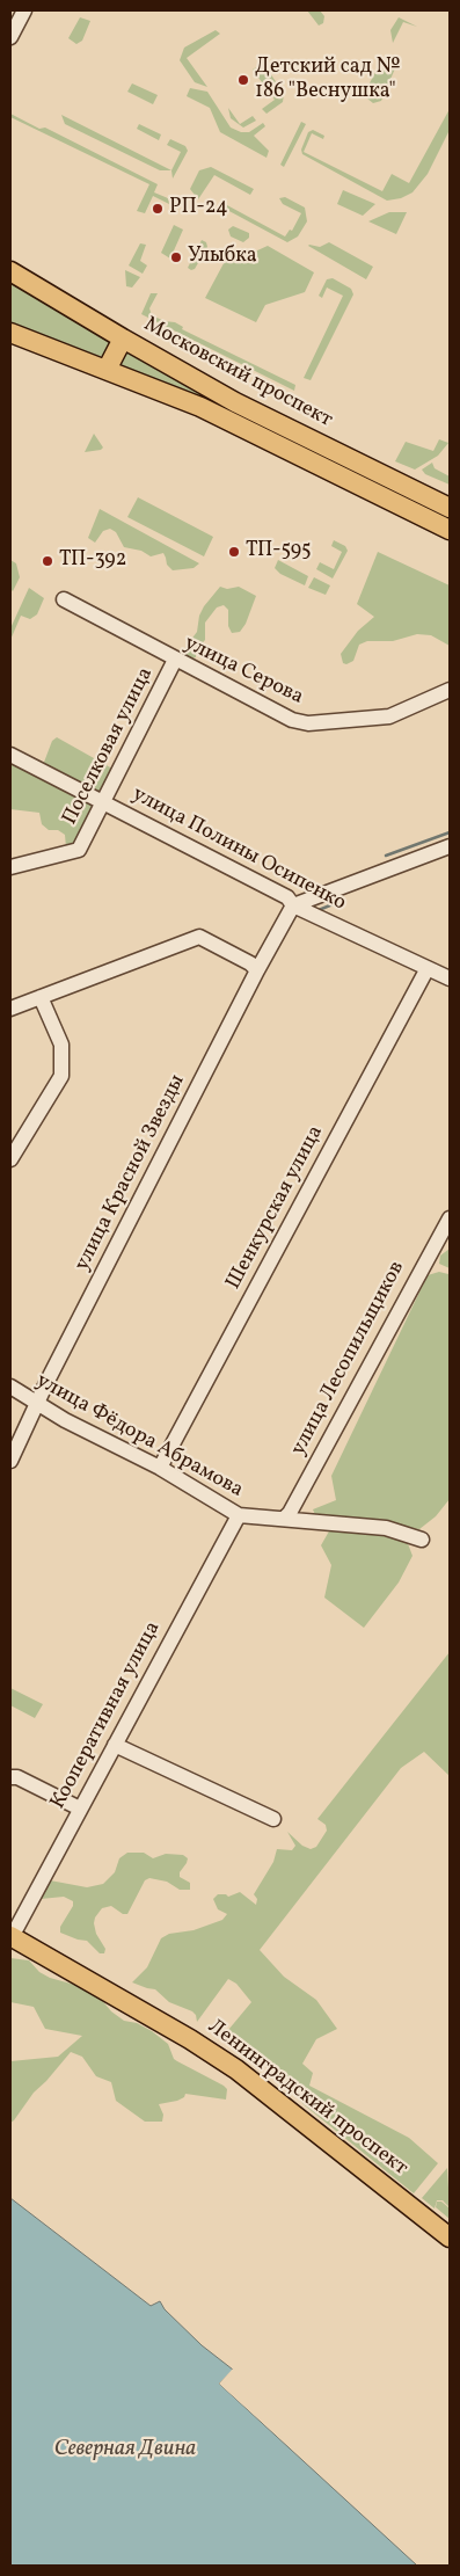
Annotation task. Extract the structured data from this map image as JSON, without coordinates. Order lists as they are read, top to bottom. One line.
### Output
{"streets":{"main road":["Московский проспект","Ленинградский проспект"],"street":["улица Серова","Поселковая улица","улица Полины Осипенко","улица Красной Звезды","Шенкурская улица","улица Лесопильщиков","улица Фёдора Абрамова","Кооперативная улица"]},"crossings":[["улица Серова","Поселковая улица"],["Поселковая улица","улица Полины Осипенко"],["улица Полины Осипенко","улица Красной Звезды"],["улица Полины Осипенко","Шенкурская улица"],["улица Красной Звезды","улица Фёдора Абрамова"],["Шенкурская улица","улица Фёдора Абрамова"],["улица Лесопильщиков","улица Фёдора Абрамова"],["улица Фёдора Абрамова","Кооперативная улица"],["Кооперативная улица","Ленинградский проспект"]],"water":["Северная Двина"],"places":["Детский сад № 186 \"Веснушка\"","РП-24","Улыбка","ТП-595","ТП-392"]}
